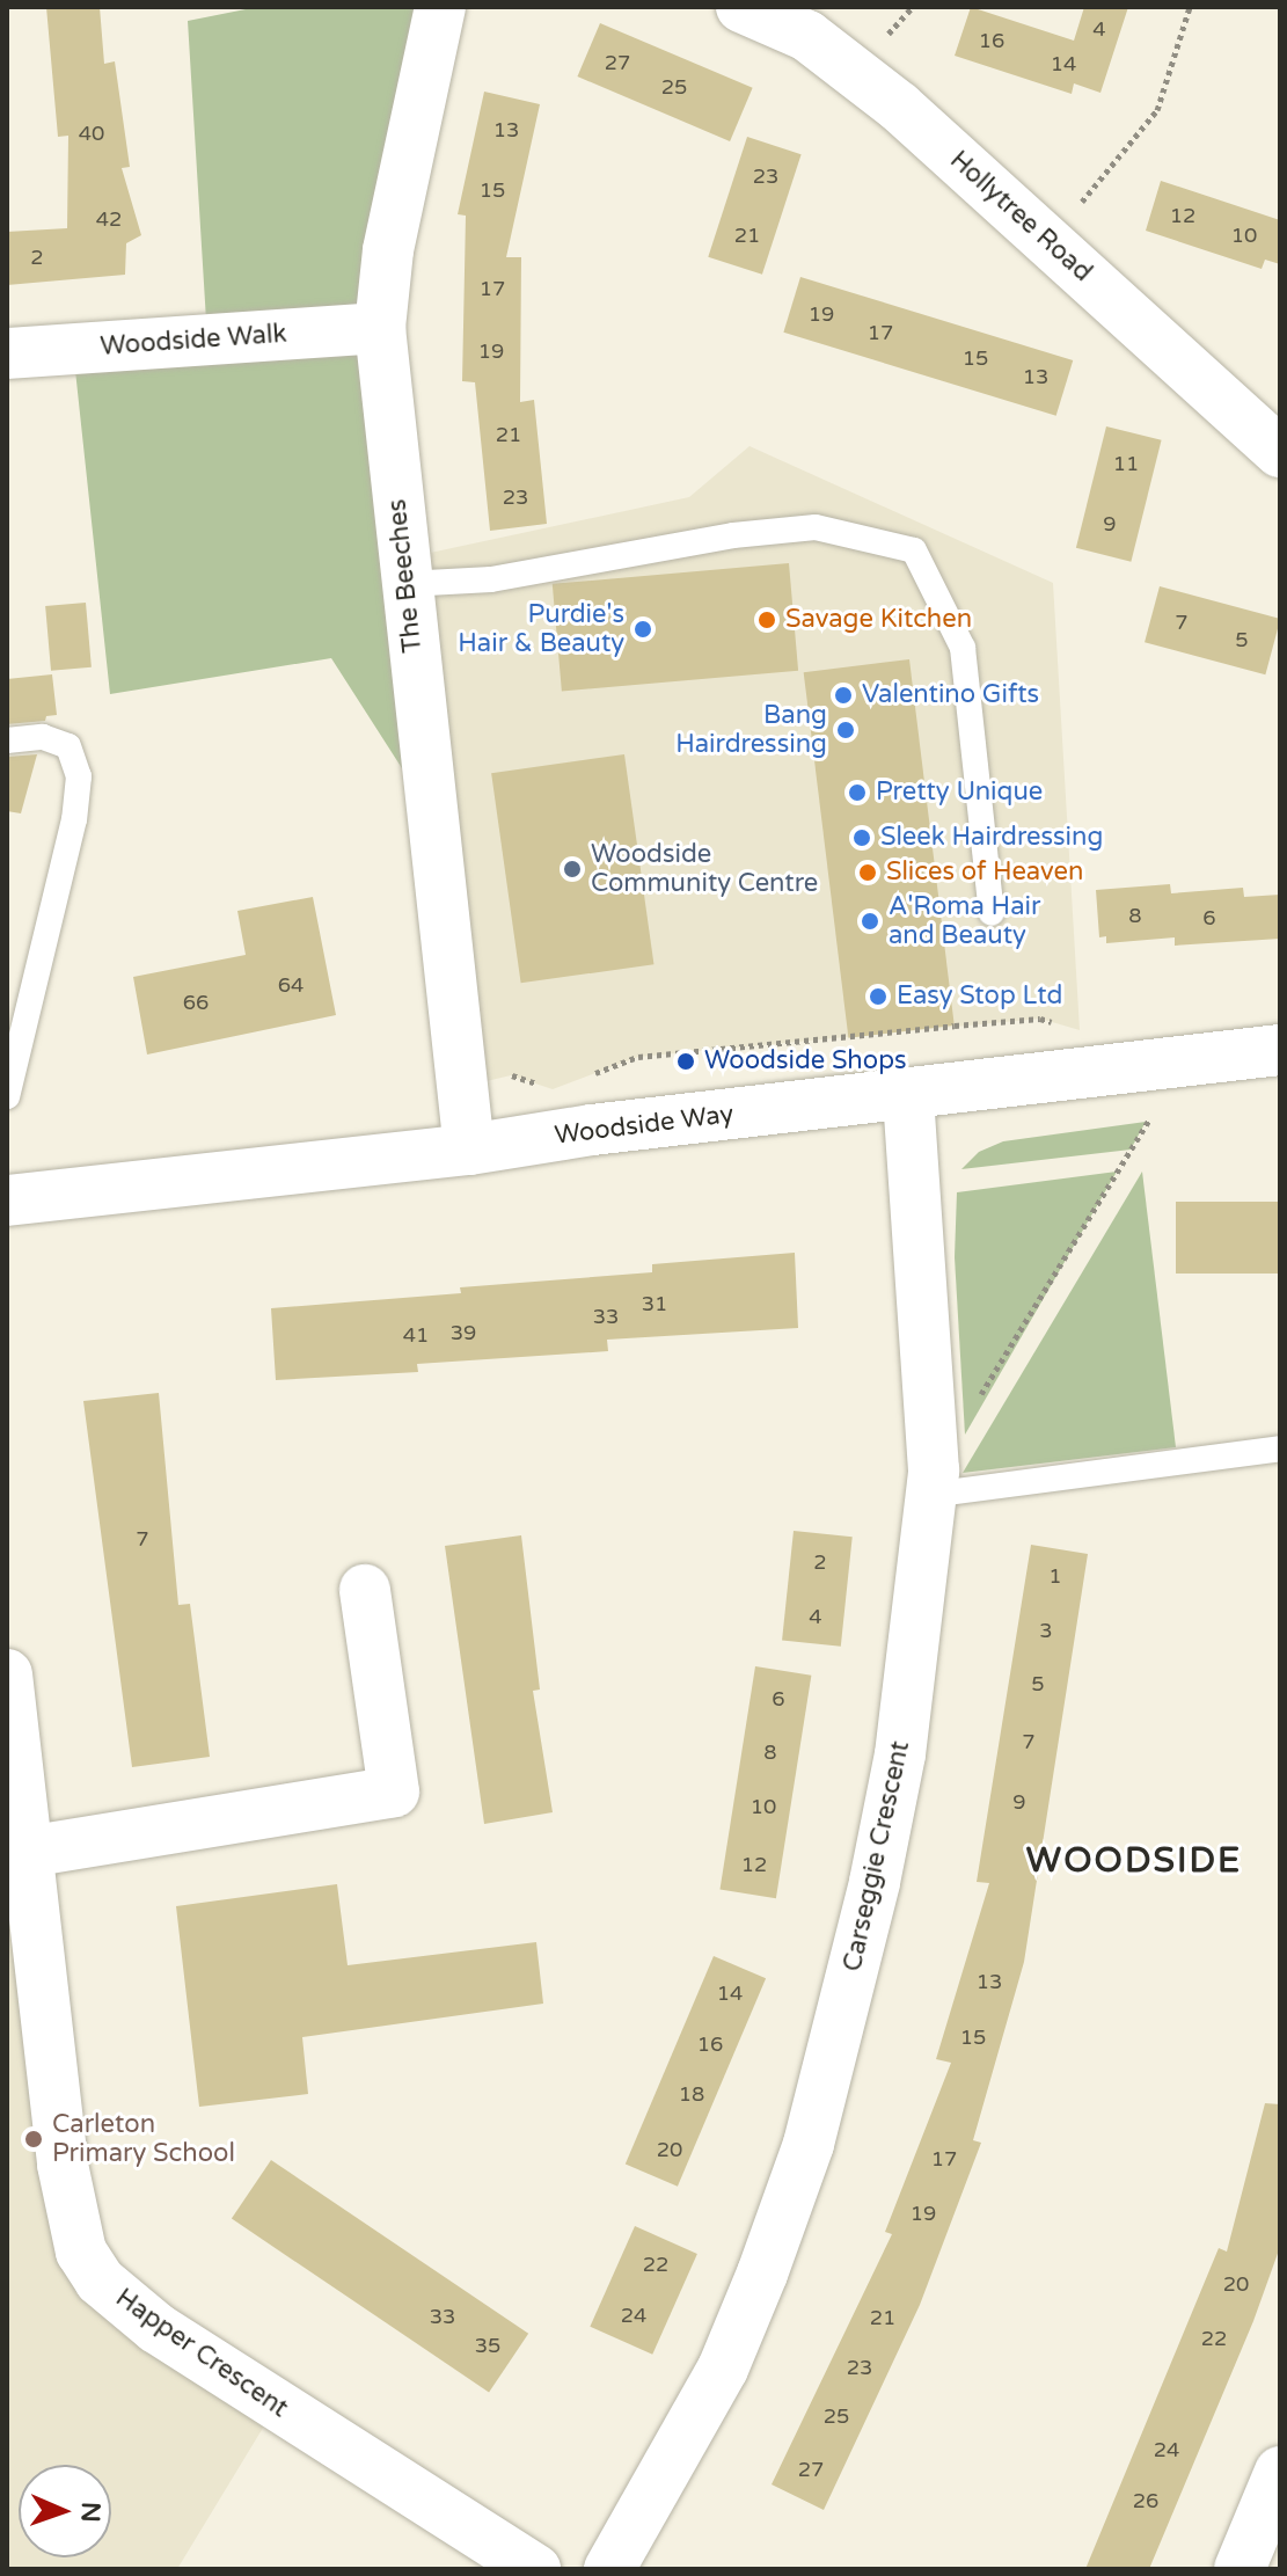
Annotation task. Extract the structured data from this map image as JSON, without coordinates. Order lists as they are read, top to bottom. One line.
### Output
{"streets":{"street":["Hollytree Road","Woodside Walk","The Beeches","Woodside Way","Carseggie Crescent","Happer Crescent"]},"crossings":[["Woodside Walk","The Beeches"],["The Beeches","Woodside Way"],["Woodside Way","Carseggie Crescent"]],"districts":["WOODSIDE"],"places":["Savage Kitchen","Purdie's Hair & Beauty","Valentino Gifts","Bang Hairdressing","Pretty Unique","Sleek Hairdressing","Woodside Community Centre","Slices of Heaven","A'Roma Hair and Beauty","Easy Stop Ltd","Woodside Shops","Carleton Primary School"],"house_numbers":["4","16","27","14","25","13","40","23","15","12","42","21","10","2","17","19","17","19","15","13","21","11","23","9","7","5","8","6","64","66","31","33","39","41","7","2","1","4","3","5","6","7","8","9","10","12","13","14","15","16","18","20","17","19","22","20","24","33","21","22","35","23","25","24","27","26"],"north":"right"}
